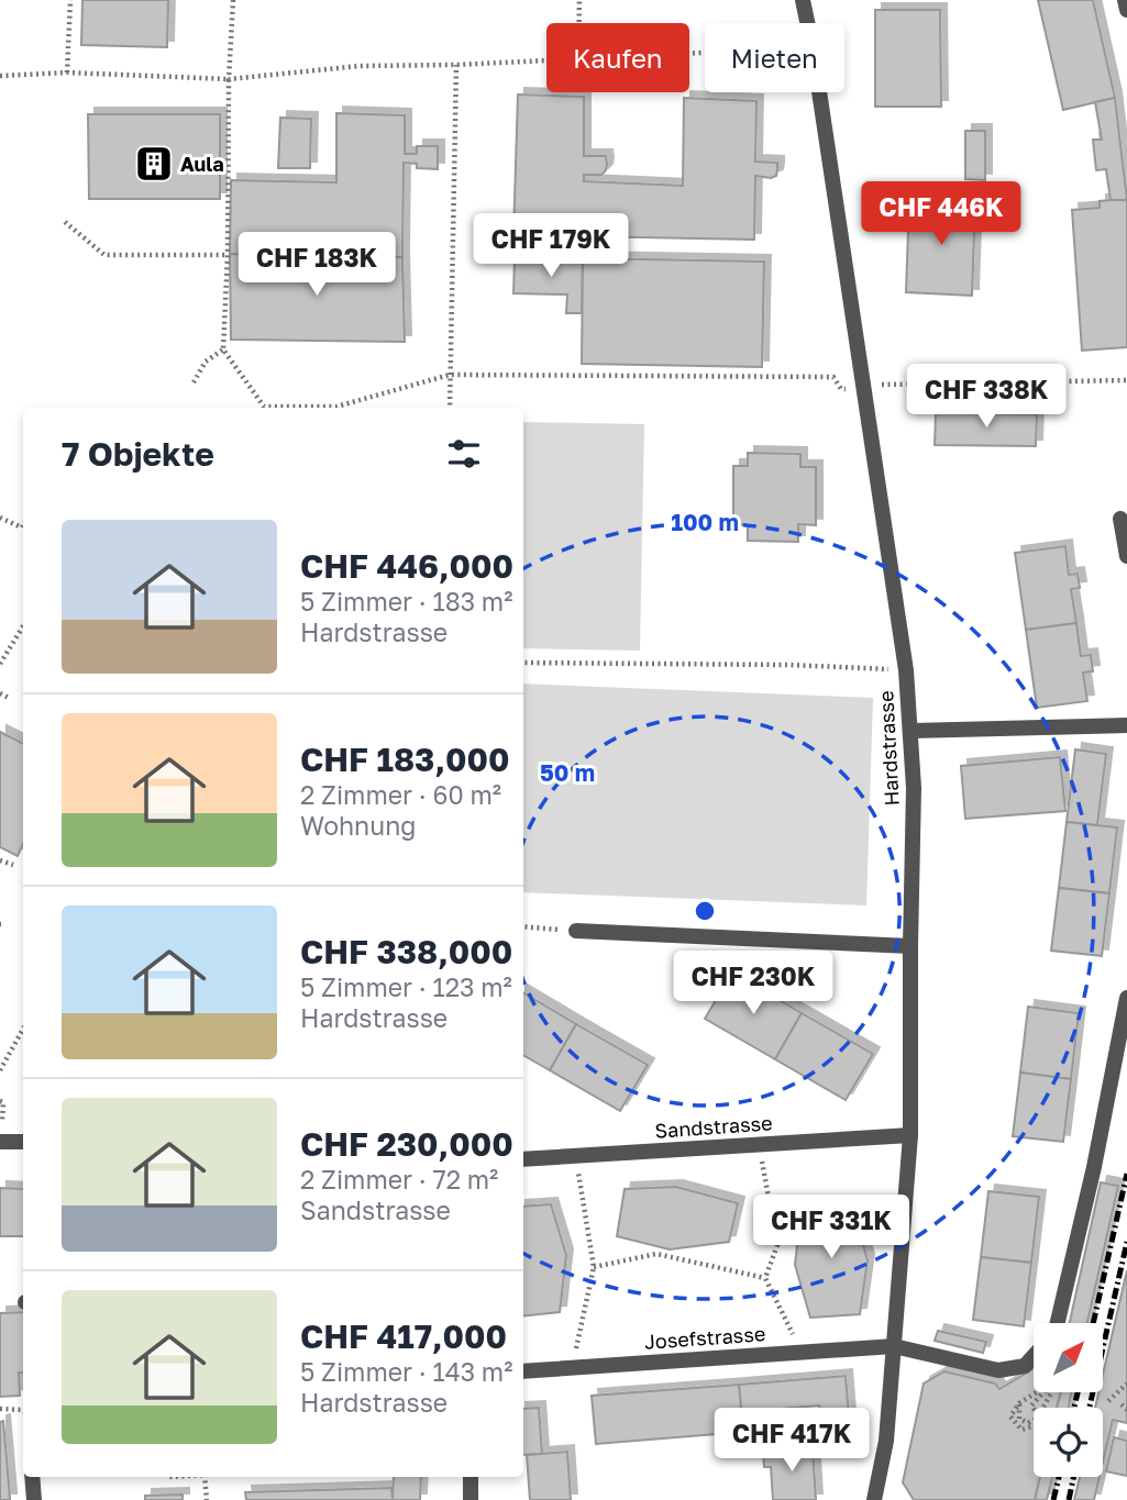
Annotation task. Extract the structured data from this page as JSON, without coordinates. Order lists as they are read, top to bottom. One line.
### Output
{"streets":{"street":["Hardstrasse","Sandstrasse","Josefstrasse"]},"crossings":[["Hardstrasse","Sandstrasse"],["Hardstrasse","Josefstrasse"]],"places":{"building":["Aula"]},"north":"top right","page":{"chip":["Kaufen","Mieten"],"price":["CHF 446K","CHF 179K","CHF 183K","CHF 338K","CHF 230K","CHF 331K","CHF 417K"],"heading":"7 Objekte","list":[{"name":"CHF 446,000","note":"5 Zimmer · 183 m² · Hardstrasse"},{"name":"CHF 183,000","note":"2 Zimmer · 60 m² · Wohnung"},{"name":"CHF 338,000","note":"5 Zimmer · 123 m² · Hardstrasse"},{"name":"CHF 230,000","note":"2 Zimmer · 72 m² · Sandstrasse"},{"name":"CHF 417,000","note":"5 Zimmer · 143 m² · Hardstrasse"}]},"rings":["100 m","50 m"]}
